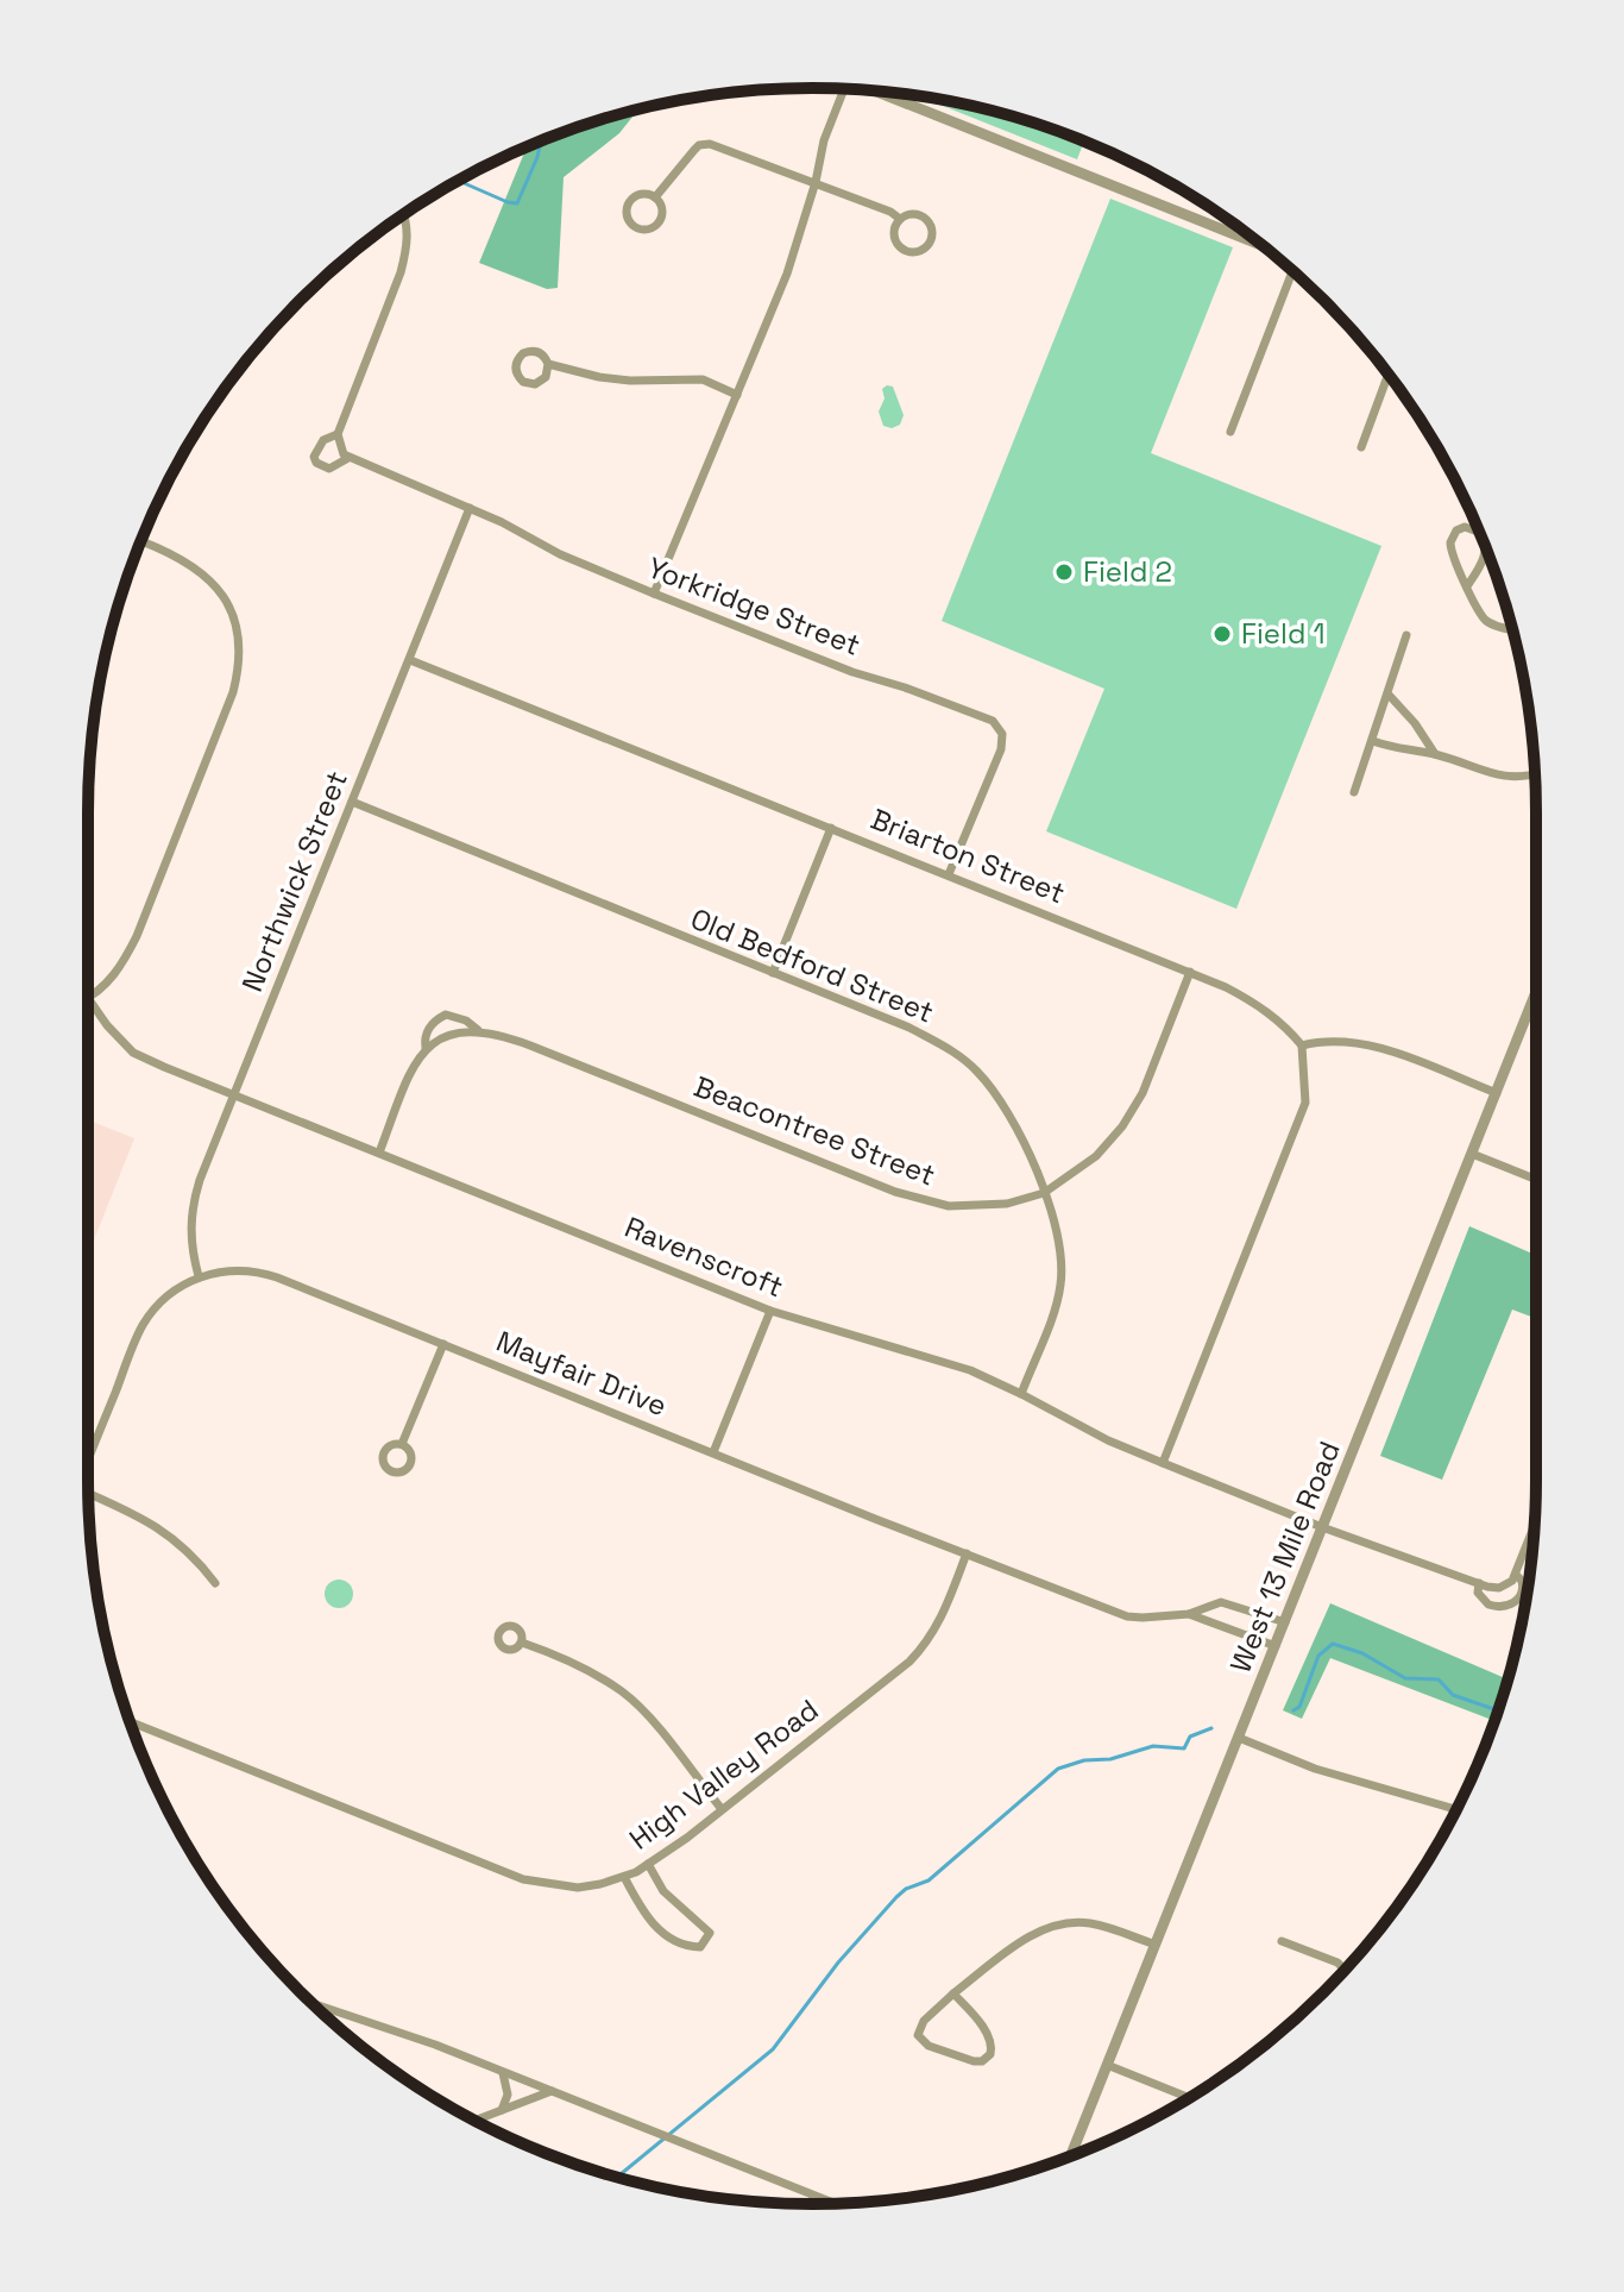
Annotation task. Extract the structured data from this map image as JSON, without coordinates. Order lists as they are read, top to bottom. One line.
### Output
{"streets":{"street":["Yorkridge Street","Briarton Street","Northwick Street","Old Bedford Street","Beacontree Street","Ravenscroft","Mayfair Drive","West 13 Mile Road","High Valley Road"]},"crossings":[["Yorkridge Street","Briarton Street"],["Yorkridge Street","Northwick Street"],["Briarton Street","Northwick Street"],["Briarton Street","Beacontree Street"],["Northwick Street","Old Bedford Street"],["Northwick Street","Ravenscroft"],["Northwick Street","Mayfair Drive"],["Old Bedford Street","Beacontree Street"],["Old Bedford Street","Ravenscroft"],["Beacontree Street","Ravenscroft"],["Ravenscroft","West 13 Mile Road"],["Mayfair Drive","West 13 Mile Road"],["Mayfair Drive","High Valley Road"]],"places":["Field 2","Field 1"]}
